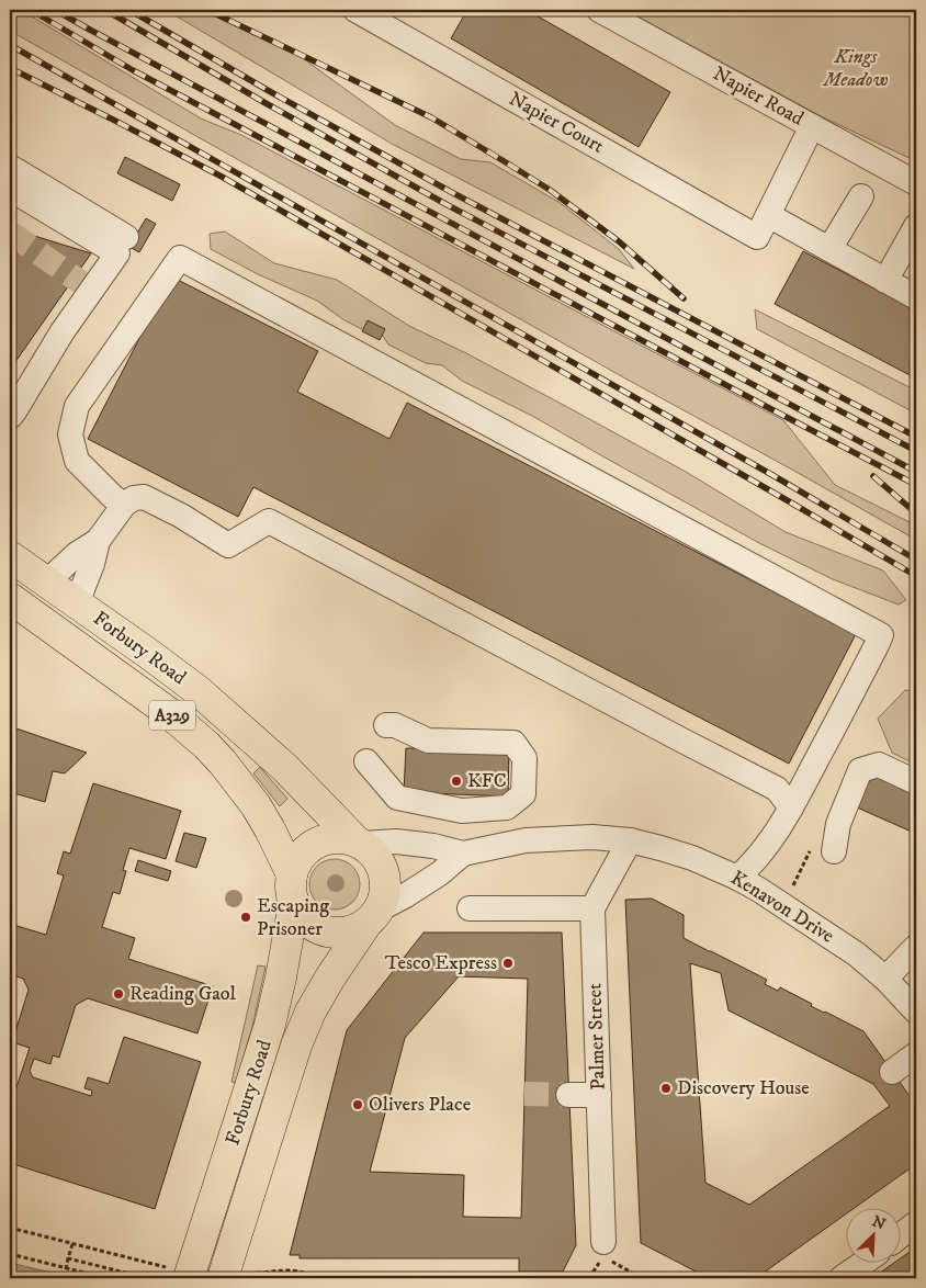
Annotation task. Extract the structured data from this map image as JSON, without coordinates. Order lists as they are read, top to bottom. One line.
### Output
{"streets":{"main road":["Forbury Road","A329"],"street":["Napier Road","Napier Court","Kenavon Drive","Palmer Street"]},"crossings":[["Forbury Road","Kenavon Drive"]],"parks":["Kings Meadow"],"places":["KFC","Escaping Prisoner","Tesco Express","Reading Gaol","Discovery House","Olivers Place"],"north":"top right"}
